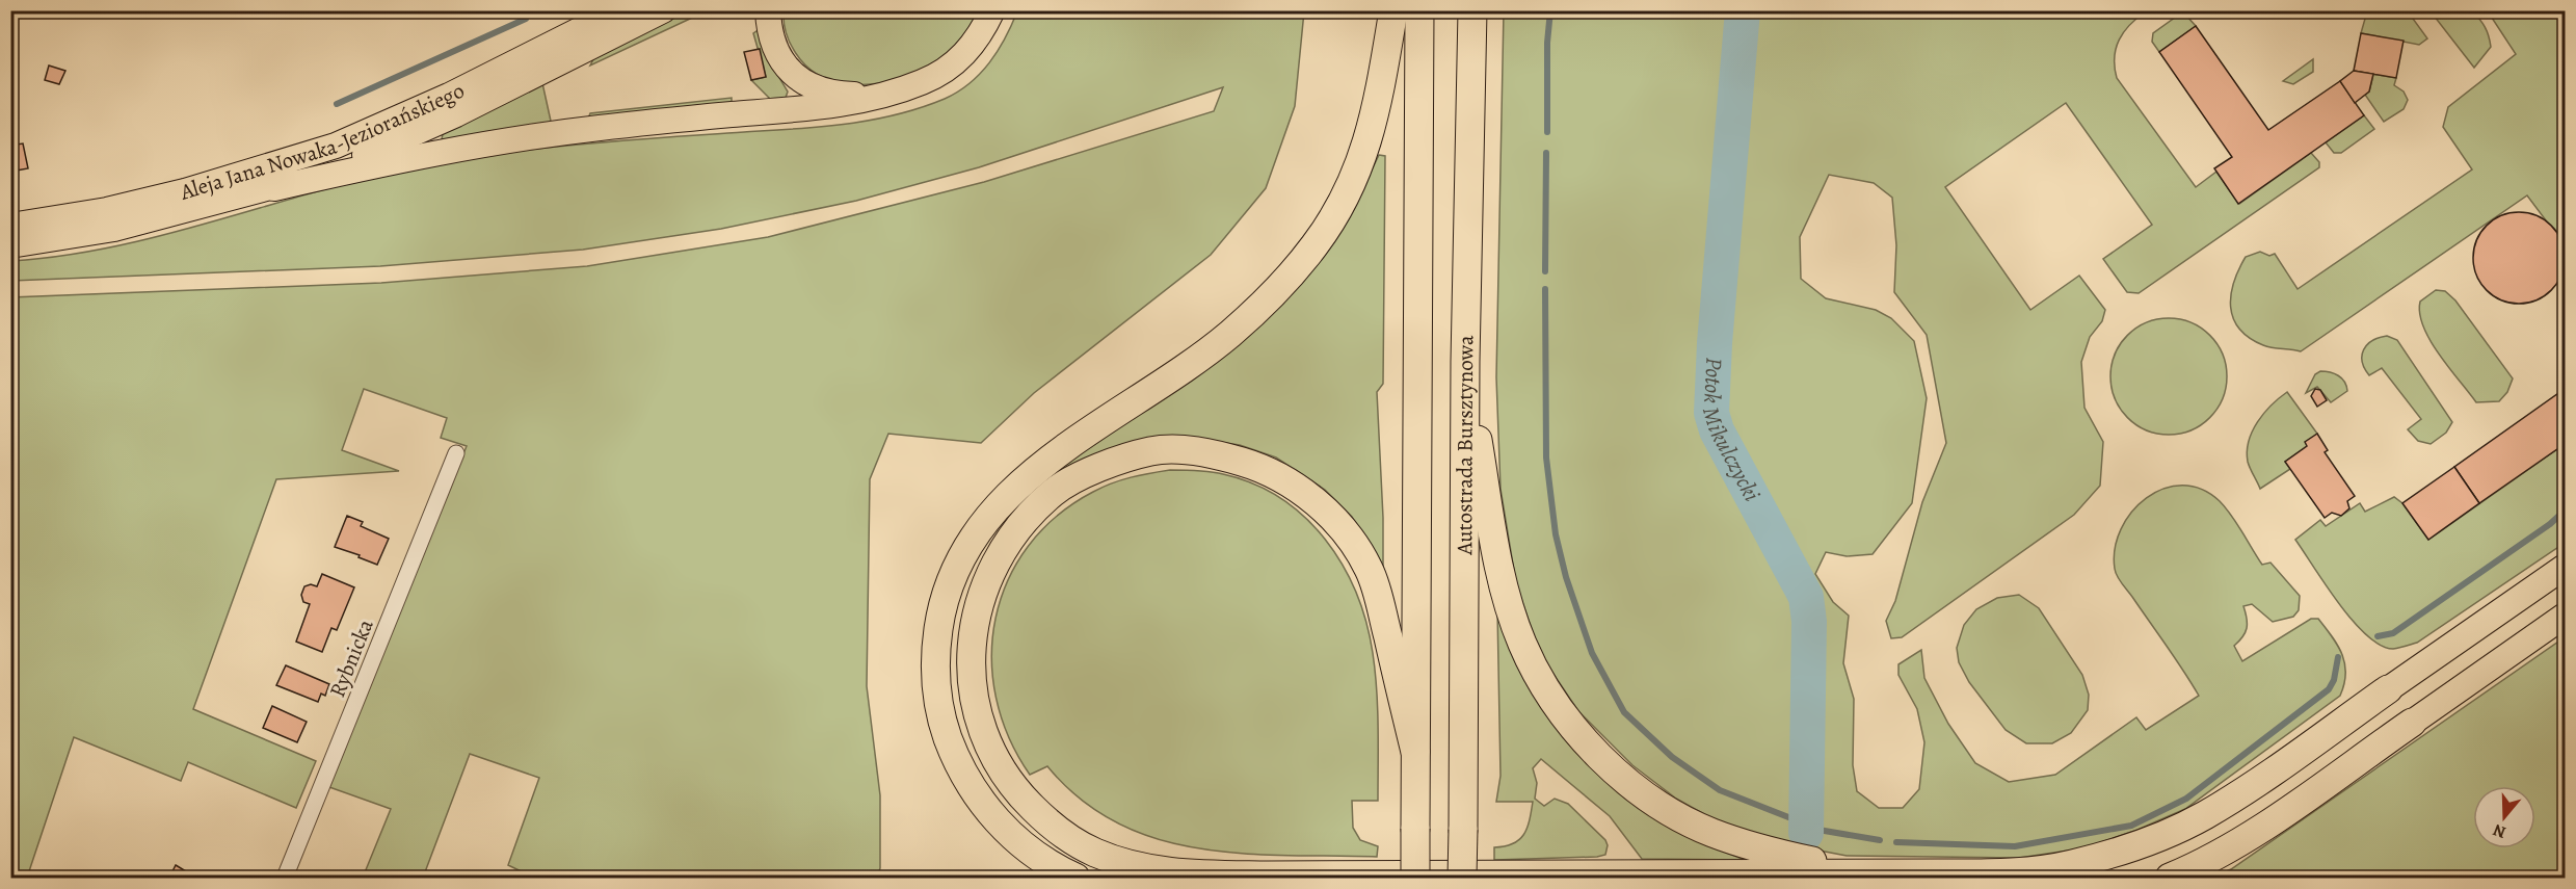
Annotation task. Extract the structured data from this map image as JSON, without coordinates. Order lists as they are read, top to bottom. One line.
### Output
{"streets":{"highway":["Autostrada Bursztynowa"],"main road":["Aleja Jana Nowaka-Jeziorańskiego"],"street":["Rybnicka"]},"water":["Potok Mikulczycki"],"north":"bottom"}
